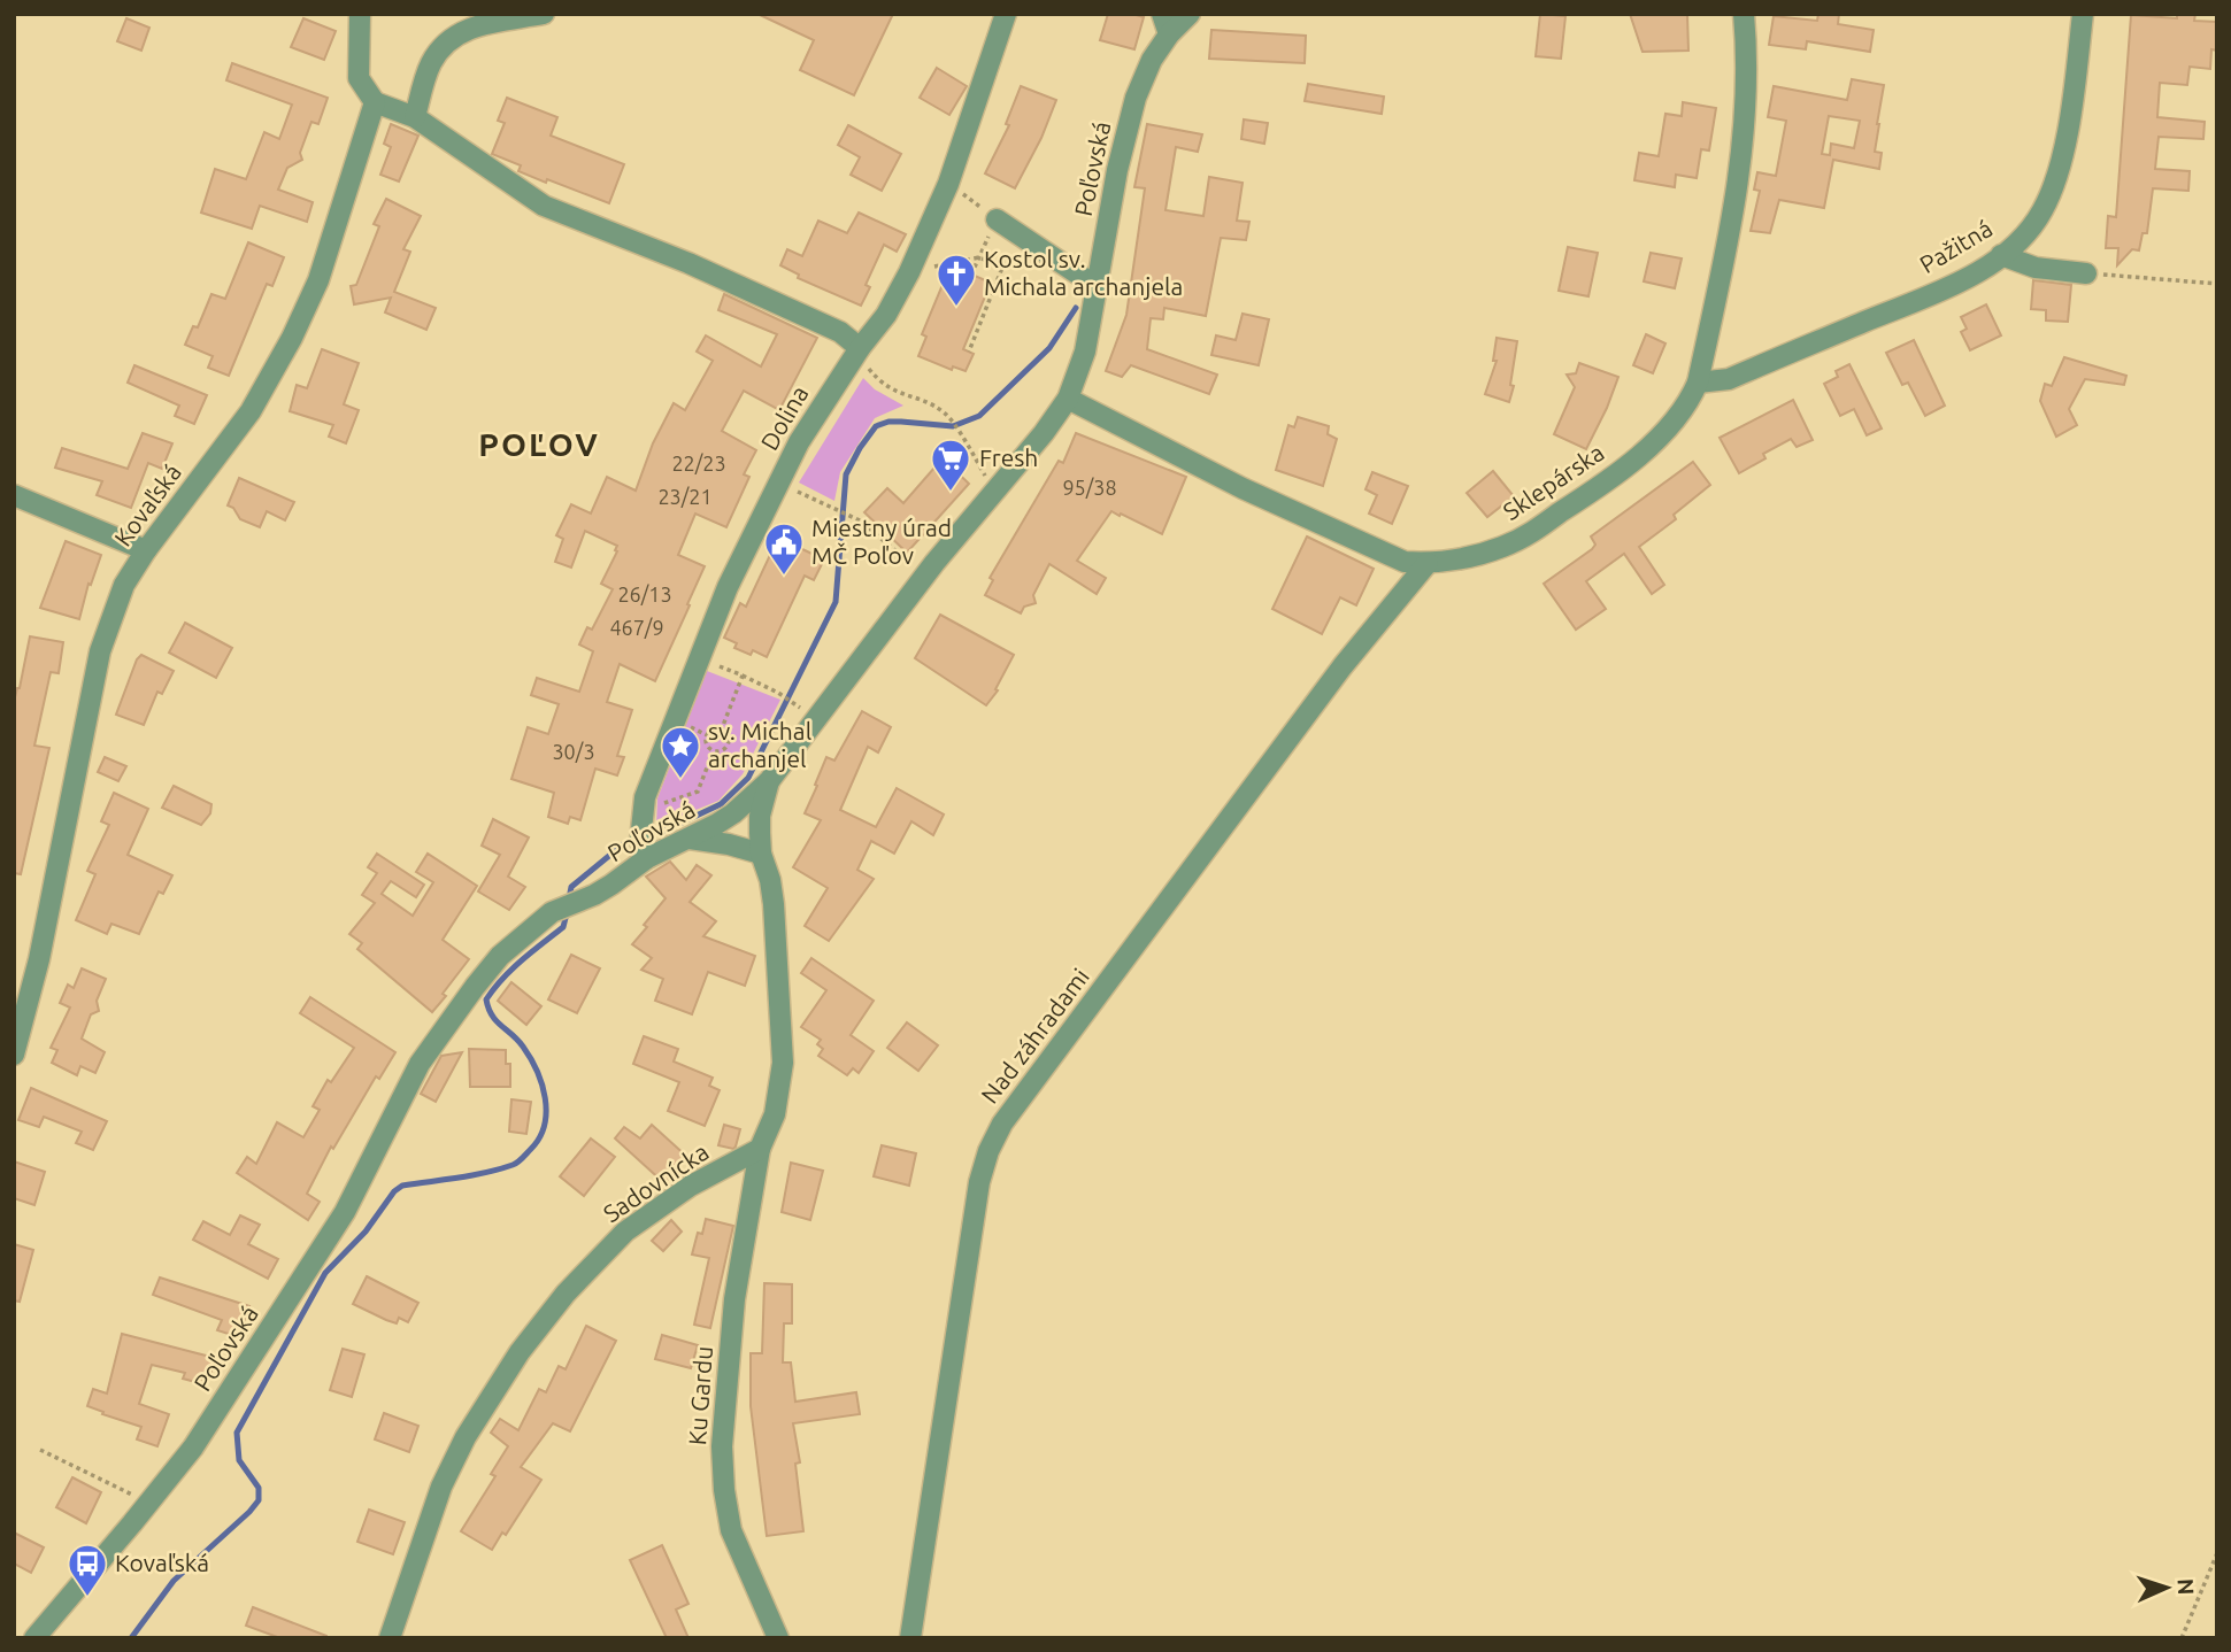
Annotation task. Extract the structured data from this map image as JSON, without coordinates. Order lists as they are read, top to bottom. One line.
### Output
{"streets":{"street":["Poľovská","Pažitná","Dolina","Sklepárska","Kovaľská","Nad záhradami","Sadovnícka","Ku Gardu"]},"crossings":[["Poľovská","Dolina"],["Poľovská","Sklepárska"],["Pažitná","Sklepárska"],["Sklepárska","Nad záhradami"],["Sadovnícka","Ku Gardu"]],"districts":["POĽOV"],"places":{"church":["Kostol sv. Michala archanjela"],"supermarket":["Fresh"],"public building":["Miestny úrad MČ Poľov"],"place":["sv. Michal archanjel"],"bus stop":["Kovaľská"]},"house_numbers":["22/23","95/38","23/21","26/13","467/9","30/3"],"north":"right"}
